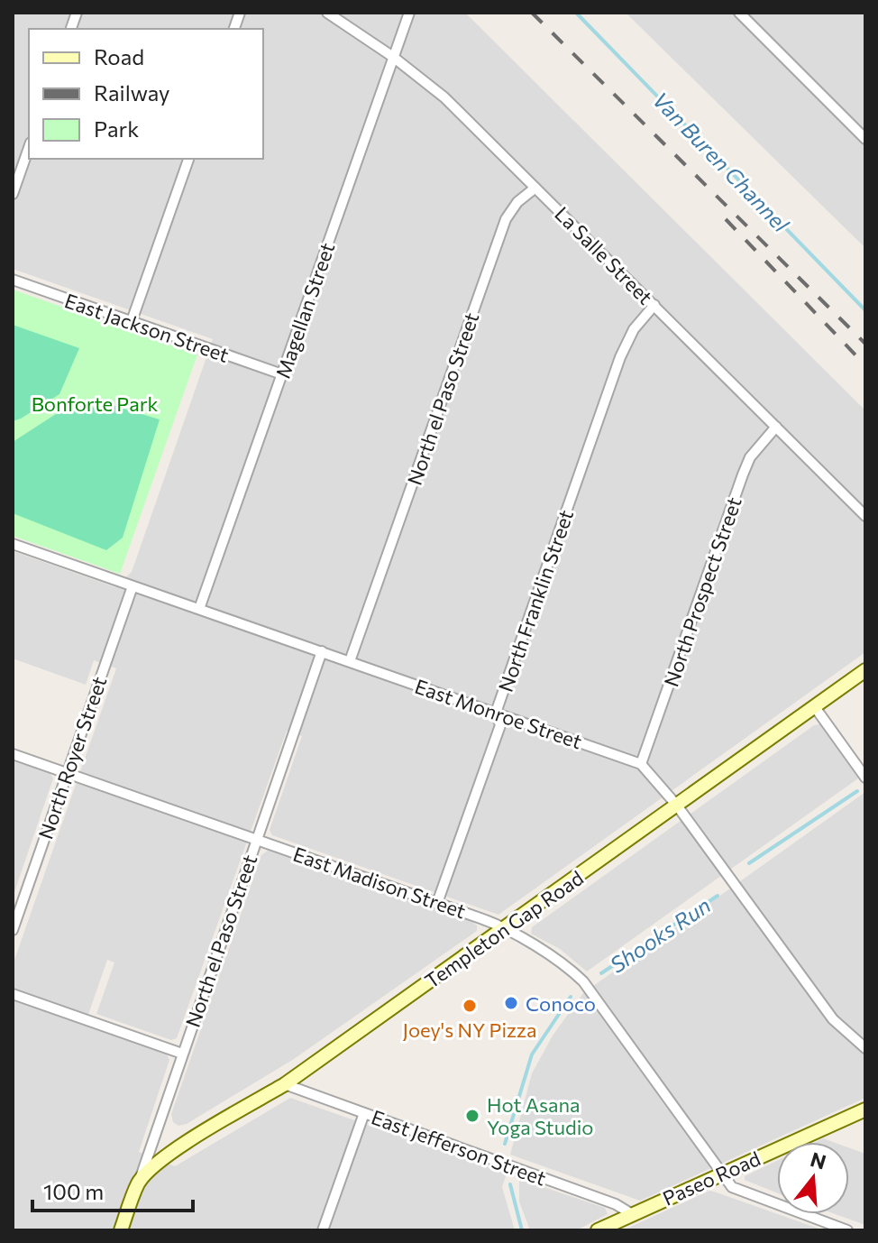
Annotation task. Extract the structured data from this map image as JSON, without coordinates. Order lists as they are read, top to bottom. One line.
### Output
{"streets":{"street":["La Salle Street","Magellan Street","East Jackson Street","North el Paso Street","North Prospect Street","North Franklin Street","East Monroe Street","North Royer Street","East Madison Street","Templeton Gap Road","East Jefferson Street","Paseo Road"]},"crossings":[["La Salle Street","Magellan Street"],["La Salle Street","North el Paso Street"],["La Salle Street","North Prospect Street"],["La Salle Street","North Franklin Street"],["Magellan Street","East Jackson Street"],["Magellan Street","East Monroe Street"],["North el Paso Street","East Monroe Street"],["North el Paso Street","East Madison Street"],["North el Paso Street","Templeton Gap Road"],["North Prospect Street","East Monroe Street"],["North Franklin Street","East Monroe Street"],["North Franklin Street","East Madison Street"],["East Monroe Street","North Royer Street"],["East Monroe Street","Templeton Gap Road"],["North Royer Street","East Madison Street"],["East Madison Street","Templeton Gap Road"],["East Madison Street","Paseo Road"],["Templeton Gap Road","East Jefferson Street"],["East Jefferson Street","Paseo Road"]],"water":["Van Buren Channel","Shooks Run"],"parks":["Bonforte Park"],"places":["Conoco","Joey's NY Pizza","Hot Asana Yoga Studio"],"legend":["Road","Railway","Park"],"scale_bar":"100 m","north":"top"}
